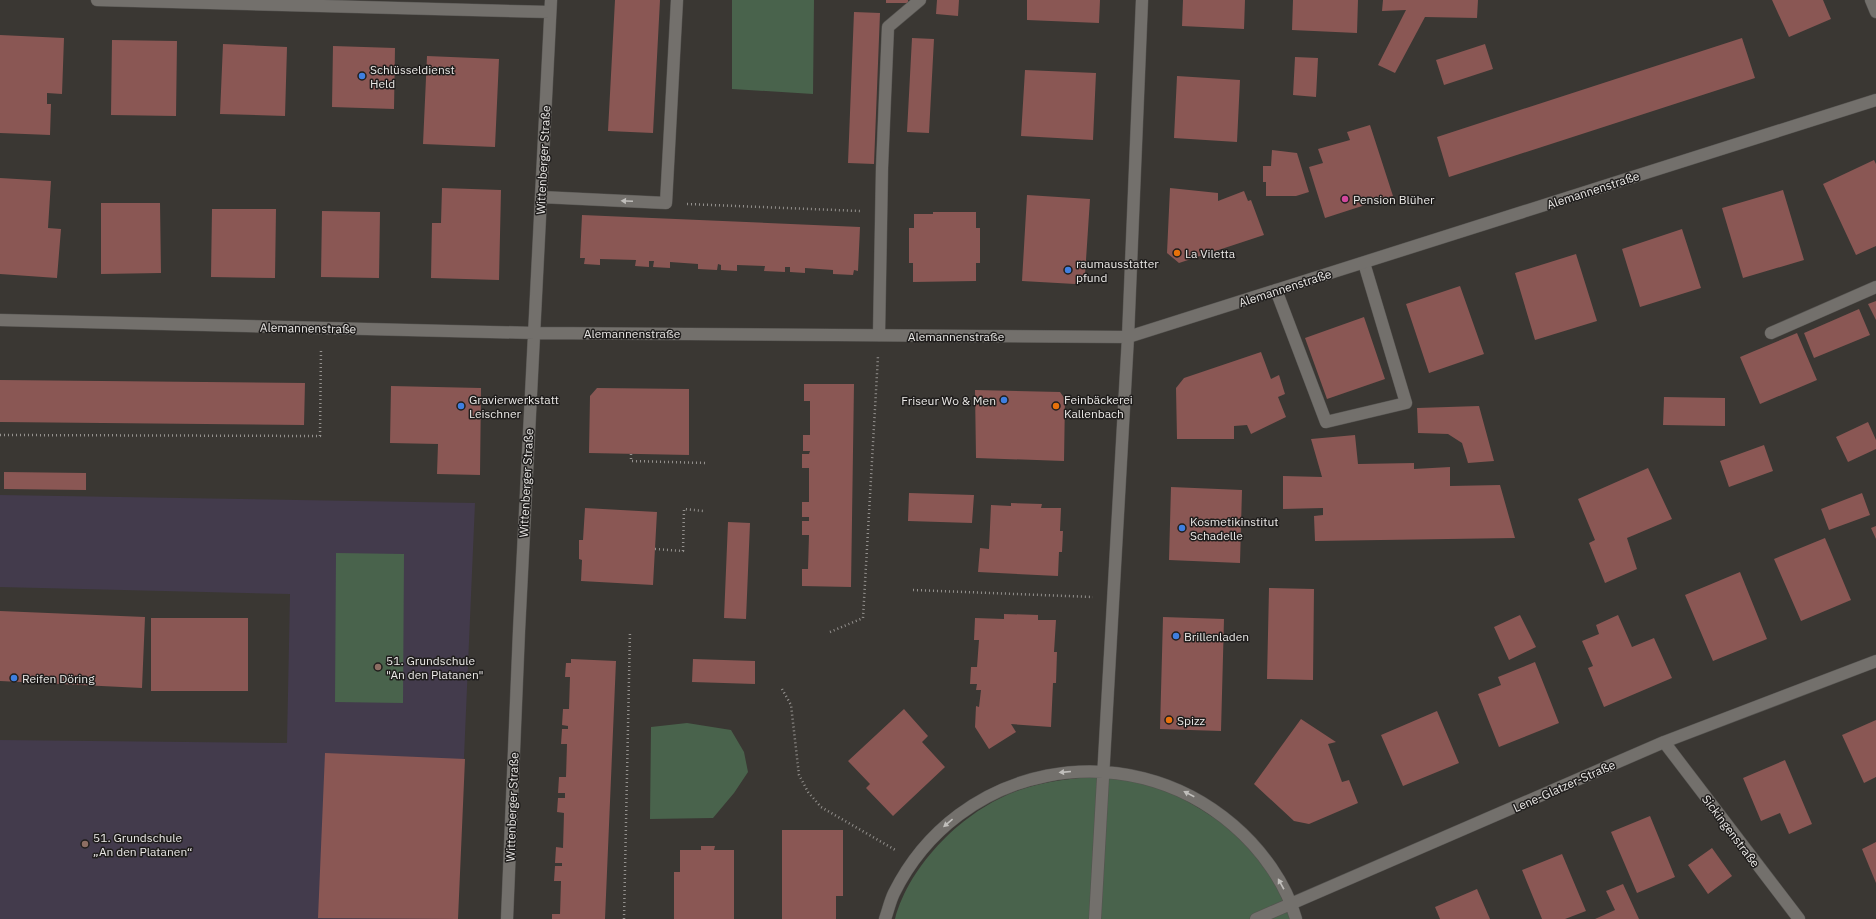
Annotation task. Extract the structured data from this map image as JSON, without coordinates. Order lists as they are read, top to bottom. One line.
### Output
{"streets":{"street":["Wittenberger Straße","Alemannenstraße","Lene-Glatzer-Straße","Sickingenstraße"]},"crossings":[["Wittenberger Straße","Alemannenstraße"],["Lene-Glatzer-Straße","Sickingenstraße"]],"places":["Schlüsseldienst Held","Pension Blüher","La Viletta","raumausstatter pfund","Friseur Wo & Men","Gravierwerkstatt Leischner","Feinbäckerei Kallenbach","Kosmetikinstitut Schadelle","Brillenladen","51. Grundschule \"An den Platanen\"","Reifen Döring","Spizz","51. Grundschule „An den Platanen“"]}
